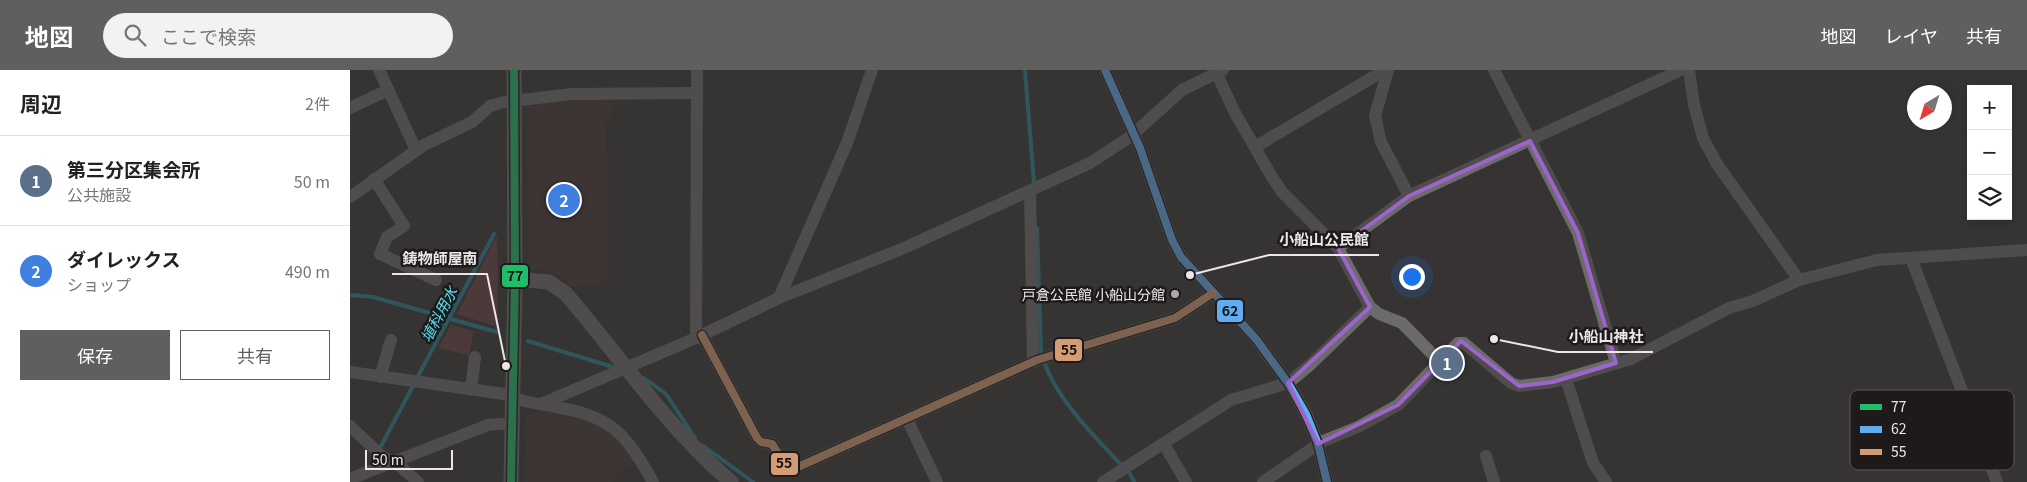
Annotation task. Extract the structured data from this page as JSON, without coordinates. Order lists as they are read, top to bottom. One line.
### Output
{"water":["埴科用水"],"places":["小船山公民館","戸倉公民館 小船山分館","小船山神社","鋳物師屋南"],"lines":["transit line 77","transit line 62","transit line 55"],"legend":["77","62","55"],"scale_bar":"50 m","north":"bottom left","page":{"header":"地図","search":"ここで検索","nav":["地図","レイヤ","共有"],"heading":["周辺","2件"],"map_buttons":["+","−"],"list":[{"mark":"1","name":"第三分区集会所","note":"公共施設","value":"50 m"},{"mark":"2","name":"ダイレックス","note":"ショップ","value":"490 m"}],"pins":["2","1"],"buttons":["保存","共有"],"scale":"50 m"}}
